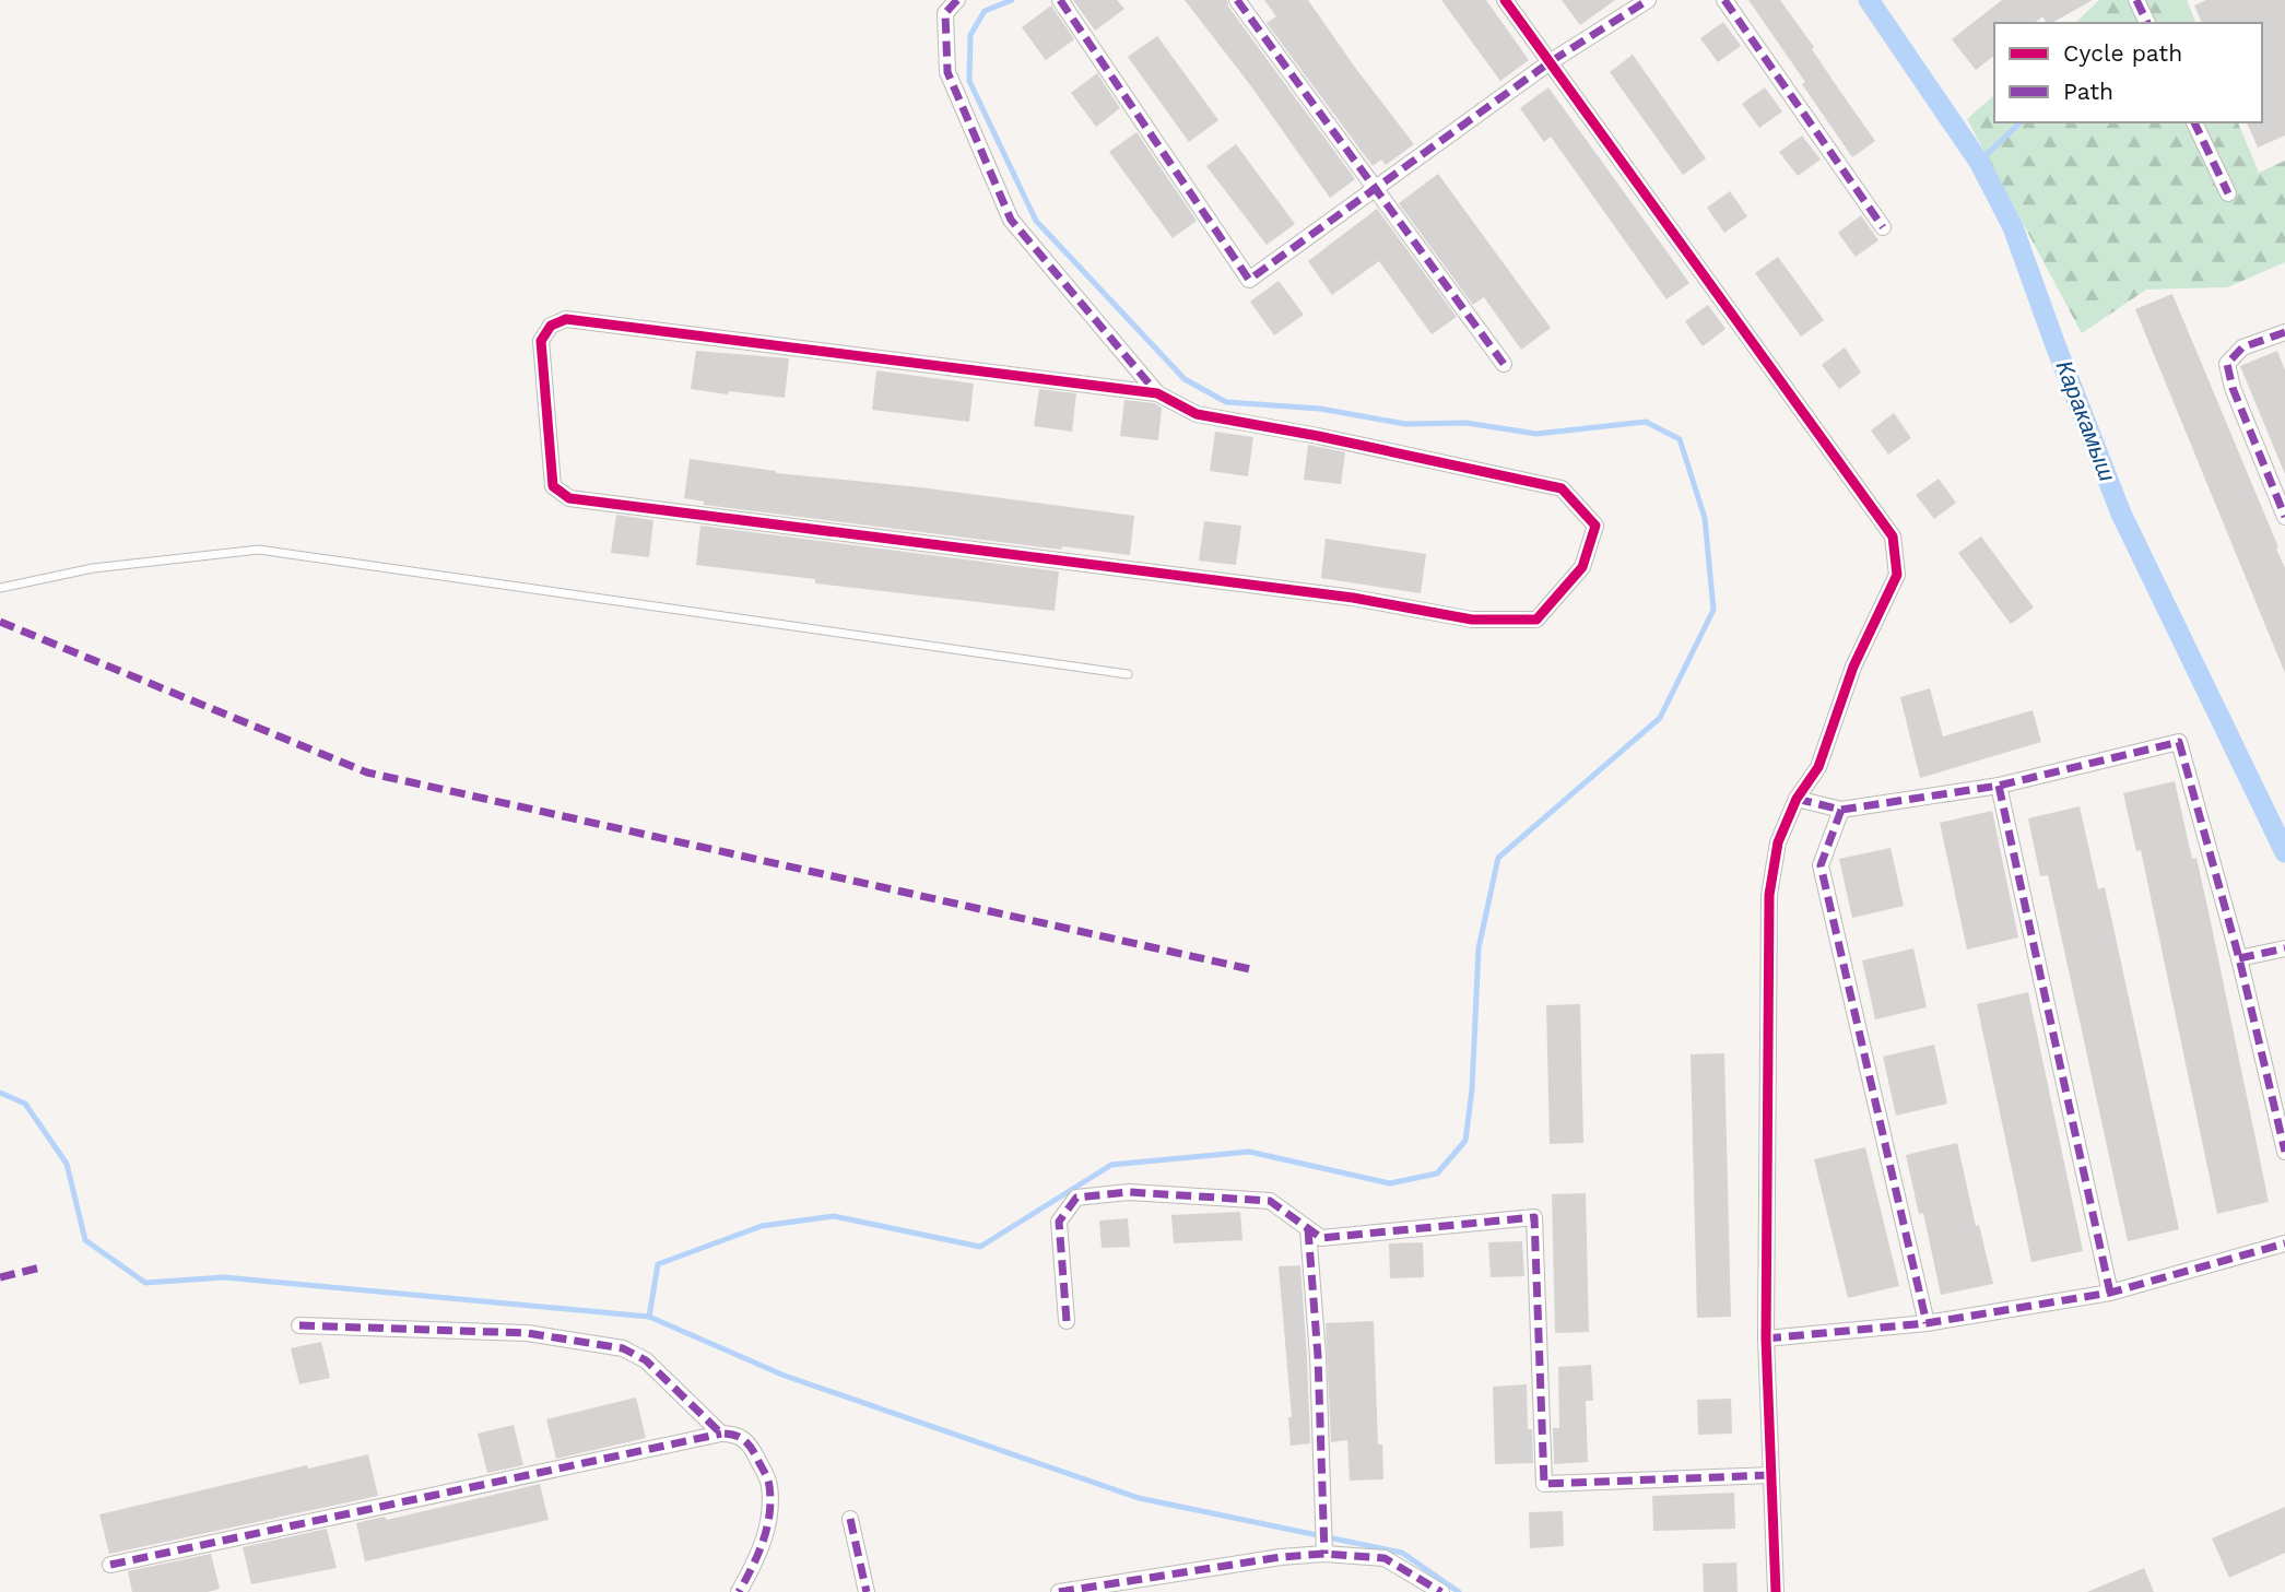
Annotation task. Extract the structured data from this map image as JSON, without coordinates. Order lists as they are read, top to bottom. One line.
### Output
{"water":["Каракамыш"],"legend":["Cycle path","Path"]}
